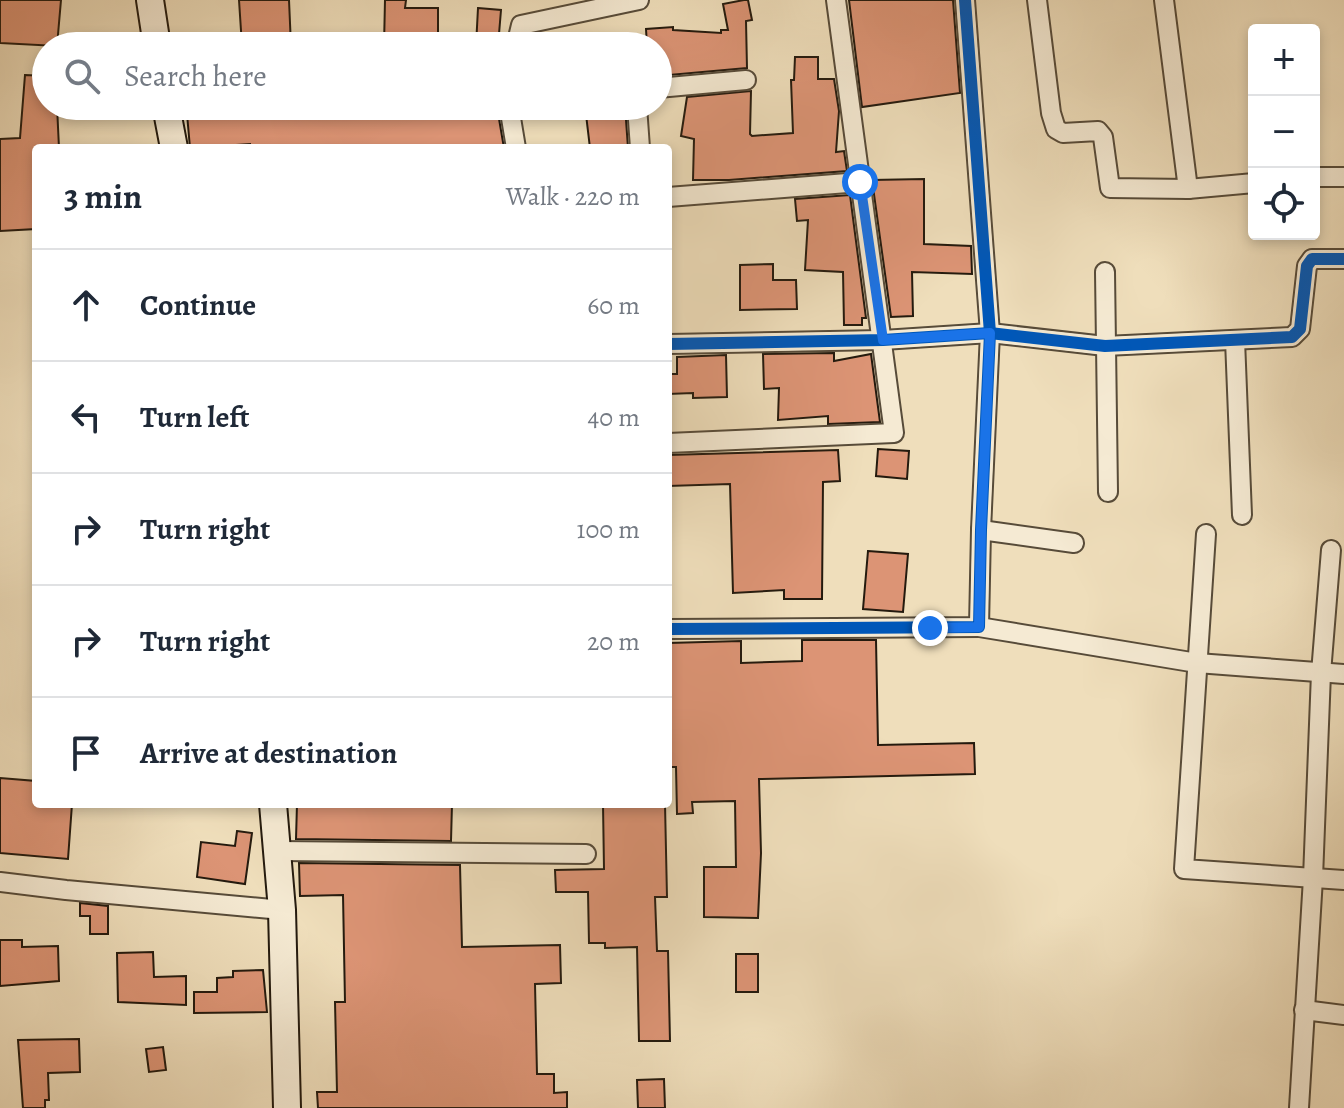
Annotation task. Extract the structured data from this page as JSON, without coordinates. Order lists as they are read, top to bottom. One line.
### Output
{"page":{"map_buttons":["+","−"],"search":"Search here","heading":["3 min","Walk · 220 m"],"list":[["Continue","60 m"],["Turn left","40 m"],["Turn right","100 m"],["Turn right","20 m"],"Arrive at destination"]}}
